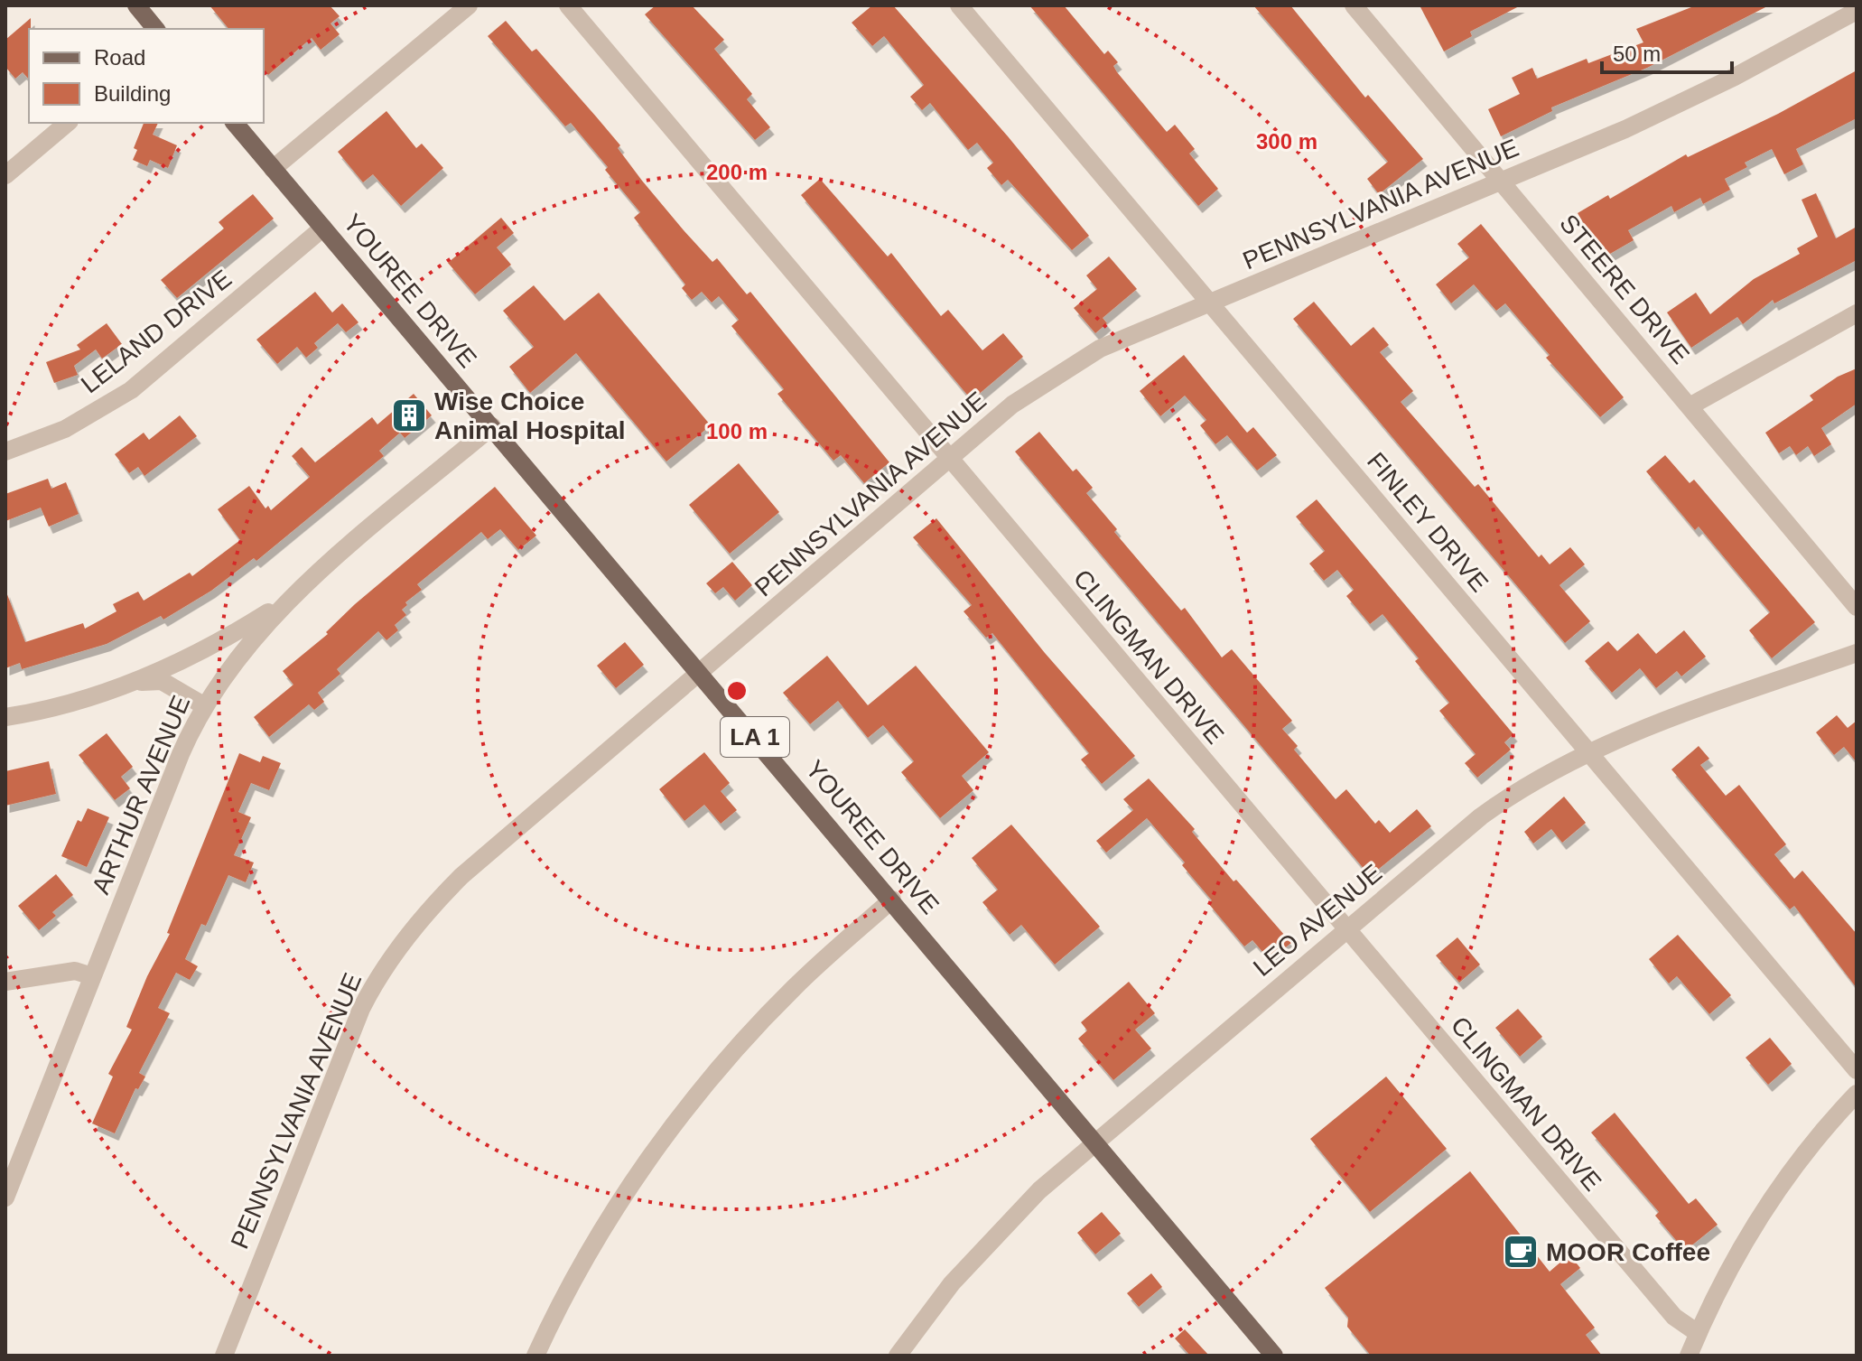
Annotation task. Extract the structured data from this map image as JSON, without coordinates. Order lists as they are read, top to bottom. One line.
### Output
{"streets":{"main road":["YOUREE DRIVE","LA 1"],"street":["PENNSYLVANIA AVENUE","STEERE DRIVE","LELAND DRIVE","FINLEY DRIVE","CLINGMAN DRIVE","ARTHUR AVENUE","LEO AVENUE"]},"crossings":[["PENNSYLVANIA AVENUE","STEERE DRIVE"],["PENNSYLVANIA AVENUE","YOUREE DRIVE"],["PENNSYLVANIA AVENUE","FINLEY DRIVE"],["PENNSYLVANIA AVENUE","CLINGMAN DRIVE"],["YOUREE DRIVE","LELAND DRIVE"],["YOUREE DRIVE","ARTHUR AVENUE"],["YOUREE DRIVE","LEO AVENUE"],["FINLEY DRIVE","LEO AVENUE"],["CLINGMAN DRIVE","LEO AVENUE"]],"places":{"building":["Wise Choice Animal Hospital"],"cafe":["MOOR Coffee"]},"legend":["Road","Building"],"scale_bar":"50 m","rings":["300 m","200 m","100 m"]}
